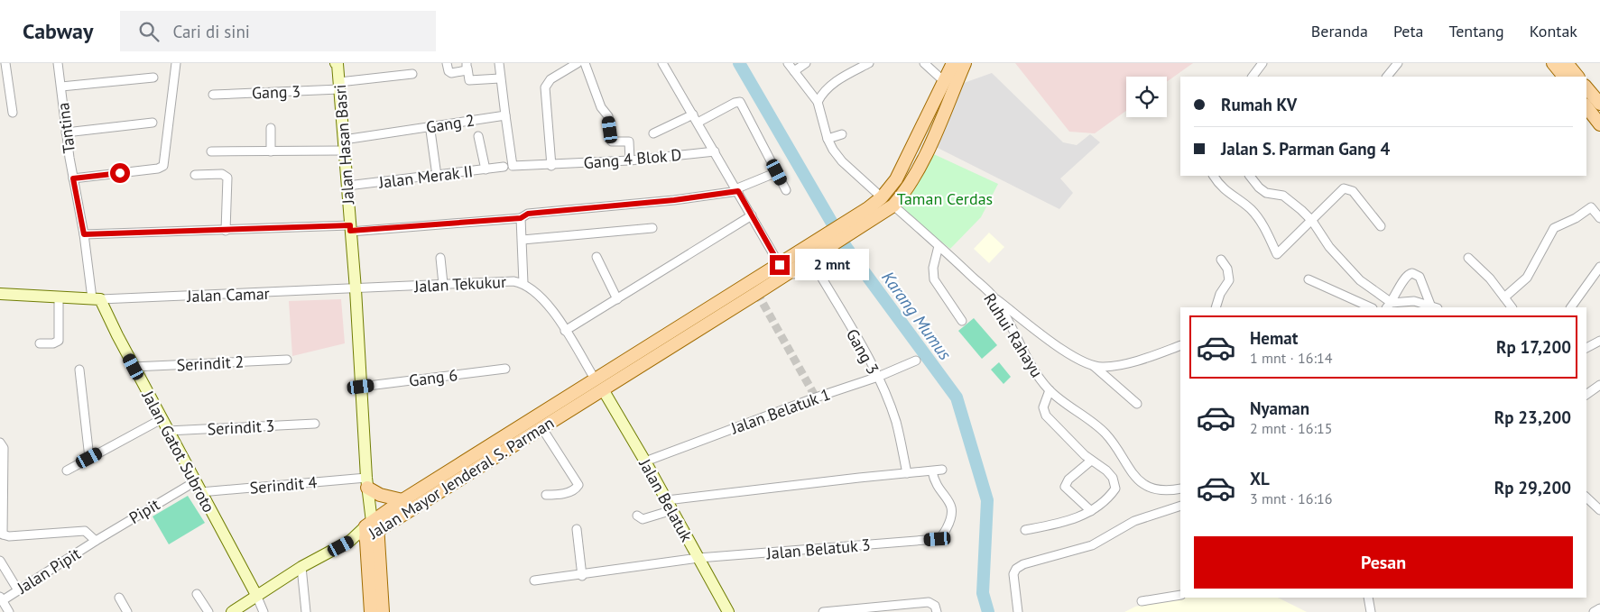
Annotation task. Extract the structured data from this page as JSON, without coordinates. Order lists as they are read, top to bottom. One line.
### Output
{"streets":{"main road":["Jalan Mayor Jenderal S. Parman"],"street":["Gang 3","Gang 2","Tantina","Jalan Hasan Basri","Gang 4 Blok D","Jalan Merak II","Jalan Tekukur","Jalan Camar","Ruhui Rahayu","Serindit 2","Gang 6","Jalan Belatuk 1","Serindit 3","Jalan Gatot Subroto","Serindit 4","Jalan Belatuk","Pipit","Jalan Belatuk 3","Jalan Pipit"]},"crossings":[["Gang 3","Jalan Hasan Basri"],["Gang 3","Jalan Belatuk 1"],["Gang 3","Jalan Mayor Jenderal S. Parman"],["Gang 2","Jalan Hasan Basri"],["Gang 2","Gang 4 Blok D"],["Tantina","Jalan Camar"],["Tantina","Jalan Gatot Subroto"],["Jalan Hasan Basri","Jalan Merak II"],["Jalan Hasan Basri","Jalan Tekukur"],["Jalan Hasan Basri","Jalan Camar"],["Jalan Hasan Basri","Gang 6"],["Jalan Hasan Basri","Jalan Mayor Jenderal S. Parman"],["Jalan Hasan Basri","Serindit 4"],["Jalan Tekukur","Jalan Camar"],["Jalan Tekukur","Jalan Mayor Jenderal S. Parman"],["Jalan Tekukur","Jalan Belatuk"],["Jalan Camar","Jalan Gatot Subroto"],["Ruhui Rahayu","Jalan Mayor Jenderal S. Parman"],["Serindit 2","Jalan Gatot Subroto"],["Jalan Belatuk 1","Jalan Belatuk"],["Serindit 3","Jalan Gatot Subroto"],["Jalan Gatot Subroto","Jalan Mayor Jenderal S. Parman"],["Jalan Gatot Subroto","Serindit 4"],["Jalan Gatot Subroto","Pipit"],["Jalan Mayor Jenderal S. Parman","Jalan Belatuk"],["Jalan Belatuk","Jalan Belatuk 3"],["Pipit","Jalan Pipit"]],"water":["Karang Mumus"],"parks":["Taman Cerdas"],"page":{"header":"Cabway","search":"Cari di sini","nav":["Beranda","Peta","Tentang","Kontak"],"banner":["Rumah KV","Jalan S. Parman Gang 4"],"bubble":"2 mnt","list":[{"name":"Hemat","note":"1 mnt · 16:14","value":"Rp 17,200"},{"name":"Nyaman","note":"2 mnt · 16:15","value":"Rp 23,200"},{"name":"XL","note":"3 mnt · 16:16","value":"Rp 29,200"}],"buttons":"Pesan"}}
